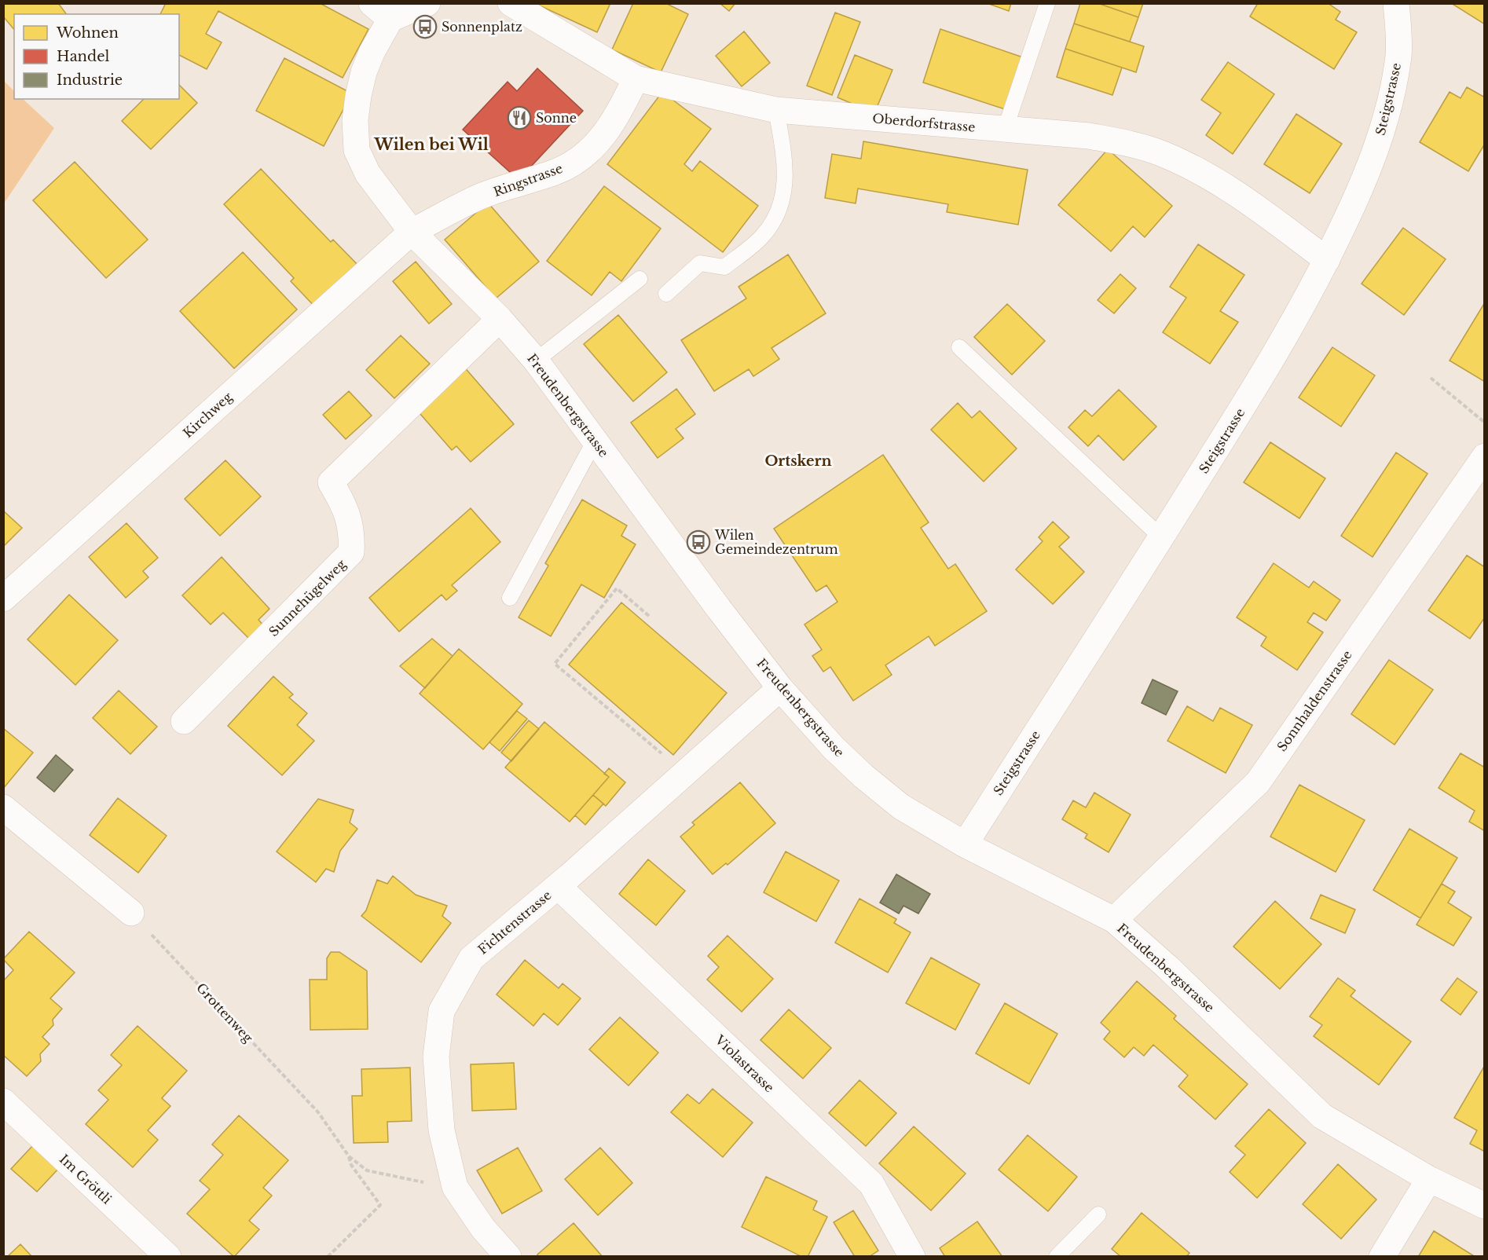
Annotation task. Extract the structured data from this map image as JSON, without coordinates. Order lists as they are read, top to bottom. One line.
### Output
{"streets":{"street":["Steigstrasse","Oberdorfstrasse","Ringstrasse","Freudenbergstrasse","Kirchweg","Sunnehügelweg","Sonnhaldenstrasse","Fichtenstrasse","Violastrasse","Im Gröttli"],"path":["Grottenweg"]},"crossings":[["Steigstrasse","Oberdorfstrasse"],["Steigstrasse","Freudenbergstrasse"],["Oberdorfstrasse","Ringstrasse"],["Ringstrasse","Freudenbergstrasse"],["Ringstrasse","Kirchweg"],["Freudenbergstrasse","Kirchweg"],["Freudenbergstrasse","Sunnehügelweg"],["Freudenbergstrasse","Sonnhaldenstrasse"],["Freudenbergstrasse","Fichtenstrasse"],["Fichtenstrasse","Grottenweg"],["Fichtenstrasse","Violastrasse"]],"districts":["Wilen bei Wil","Ortskern"],"places":{"bus stop":["Sonnenplatz","Wilen Gemeindezentrum"],"restaurant":["Sonne"]},"legend":["Wohnen","Handel","Industrie"]}
